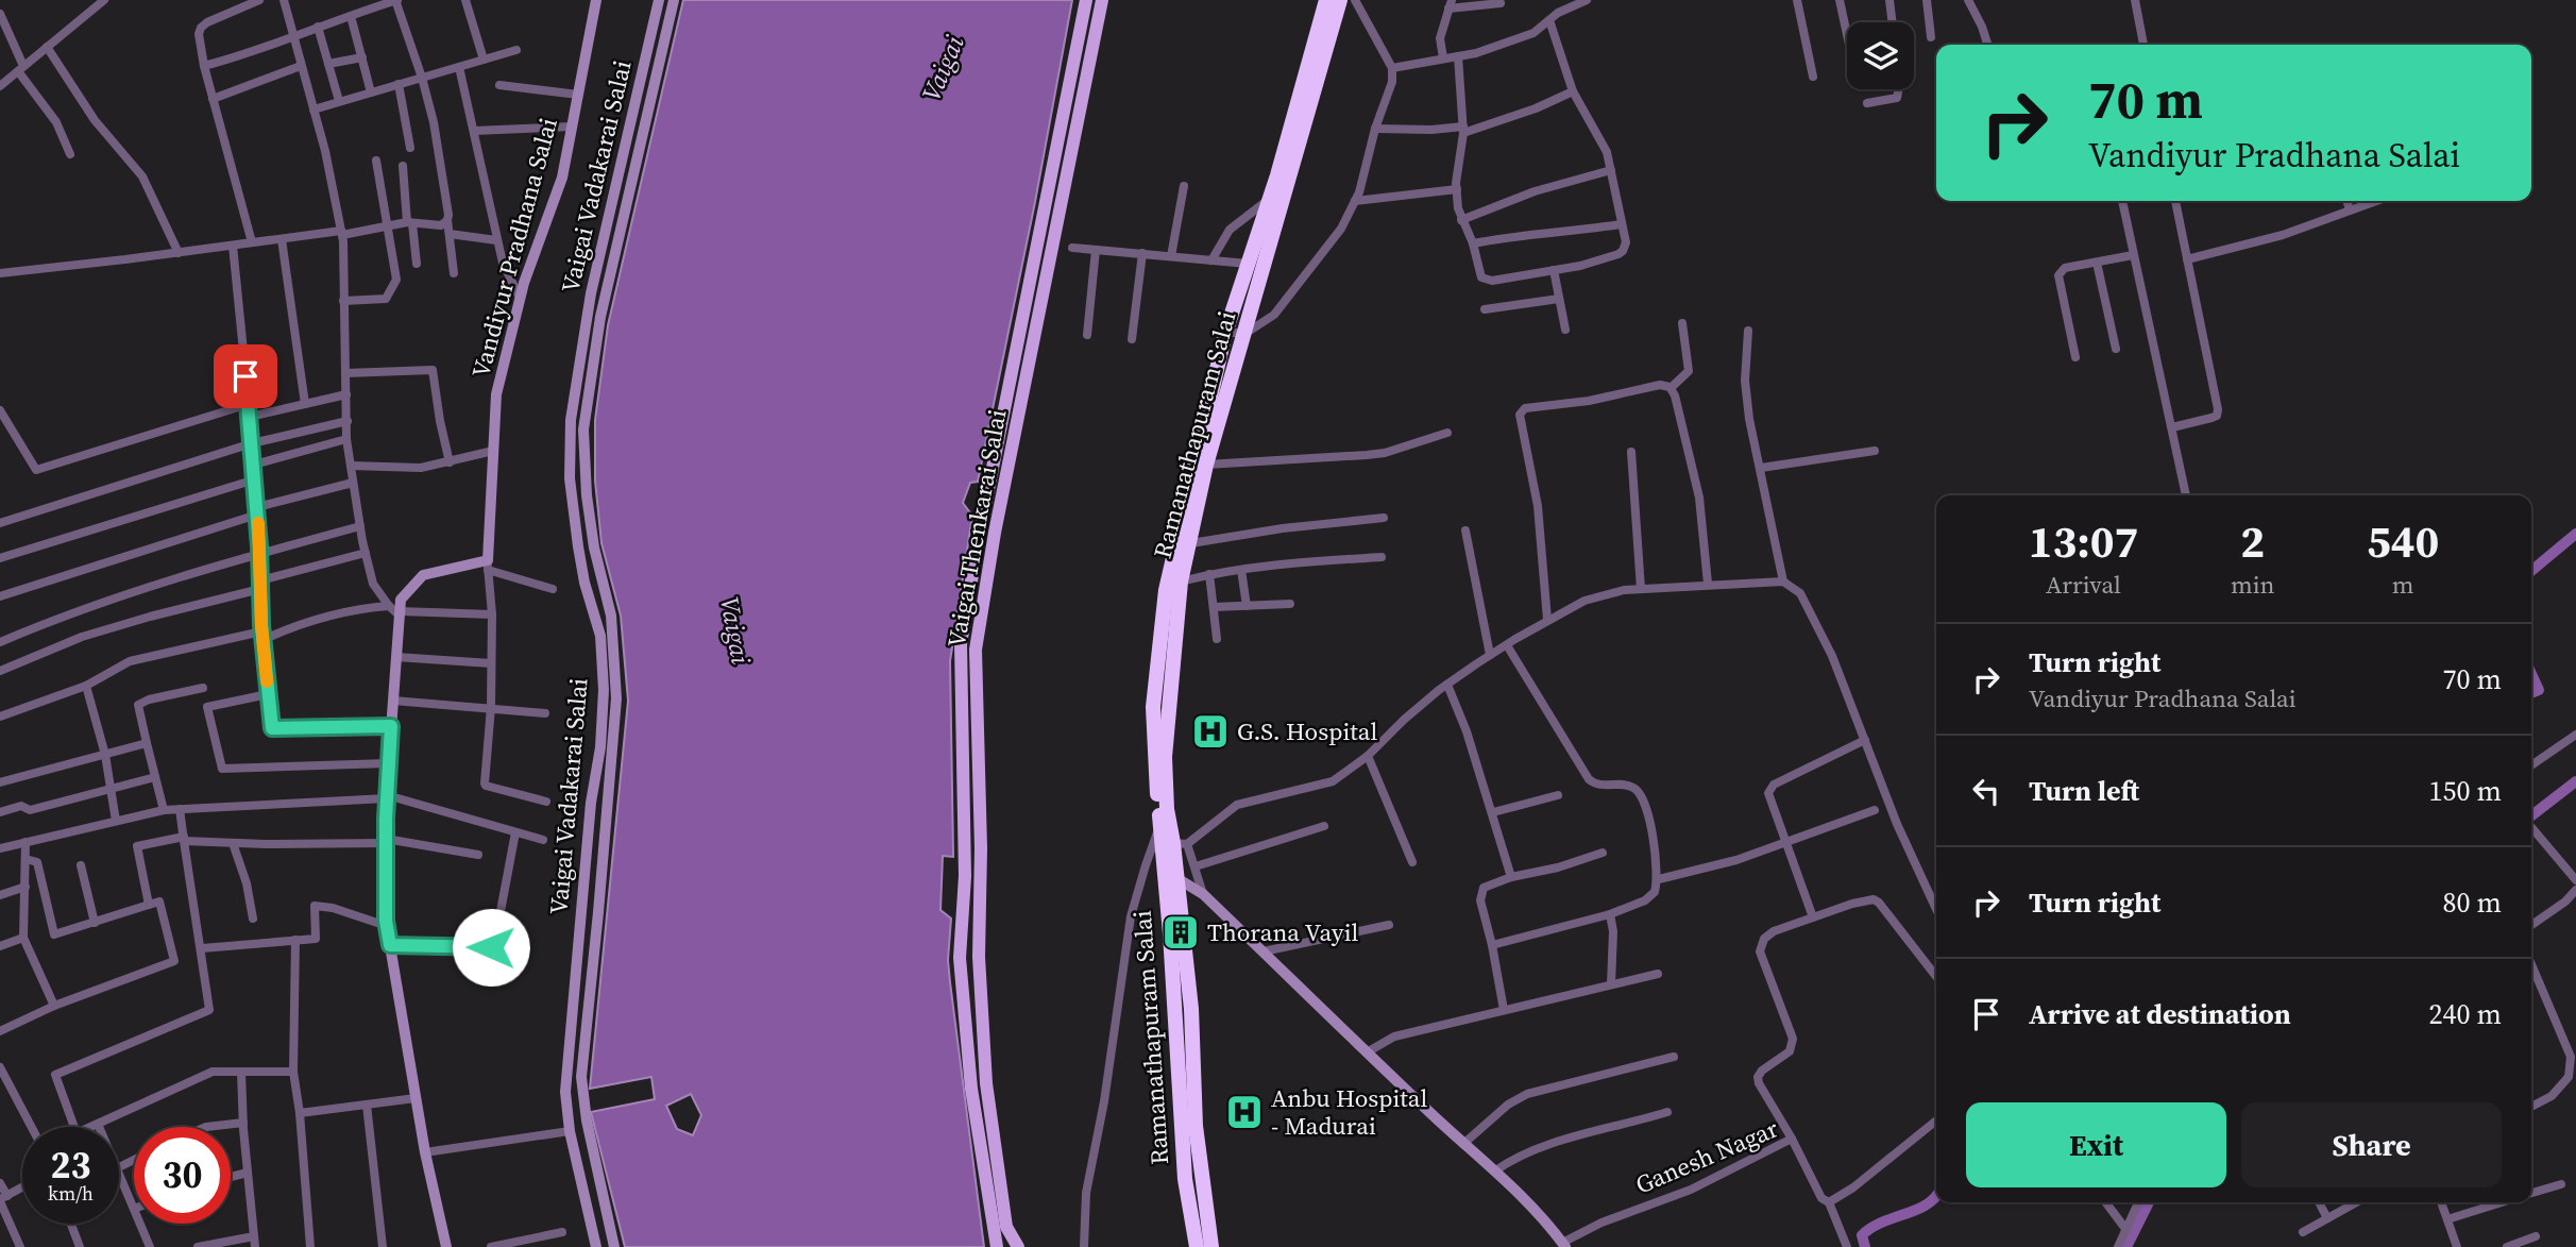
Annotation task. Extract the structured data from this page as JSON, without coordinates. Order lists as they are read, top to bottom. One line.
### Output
{"streets":{"highway":["Ramanathapuram Salai"],"main road":["Vaigai Thenkarai Salai"],"street":["Vaigai Vadakarai Salai","Vandiyur Pradhana Salai","Ganesh Nagar"]},"water":["Vaigai"],"places":{"hospital":["G.S. Hospital","Anbu Hospital - Madurai"],"building":["Thorana Vayil"]},"page":{"turn":["70 m","Vandiyur Pradhana Salai"],"eta":["13:07","Arrival","2","min","540","m"],"list":[{"name":"Turn right","note":"Vandiyur Pradhana Salai","value":"70 m"},{"name":"Turn left","value":"150 m"},{"name":"Turn right","value":"80 m"},{"name":"Arrive at destination","value":"240 m"}],"buttons":["Exit","Share"],"speed":"23 km/h","limit":"30"}}
